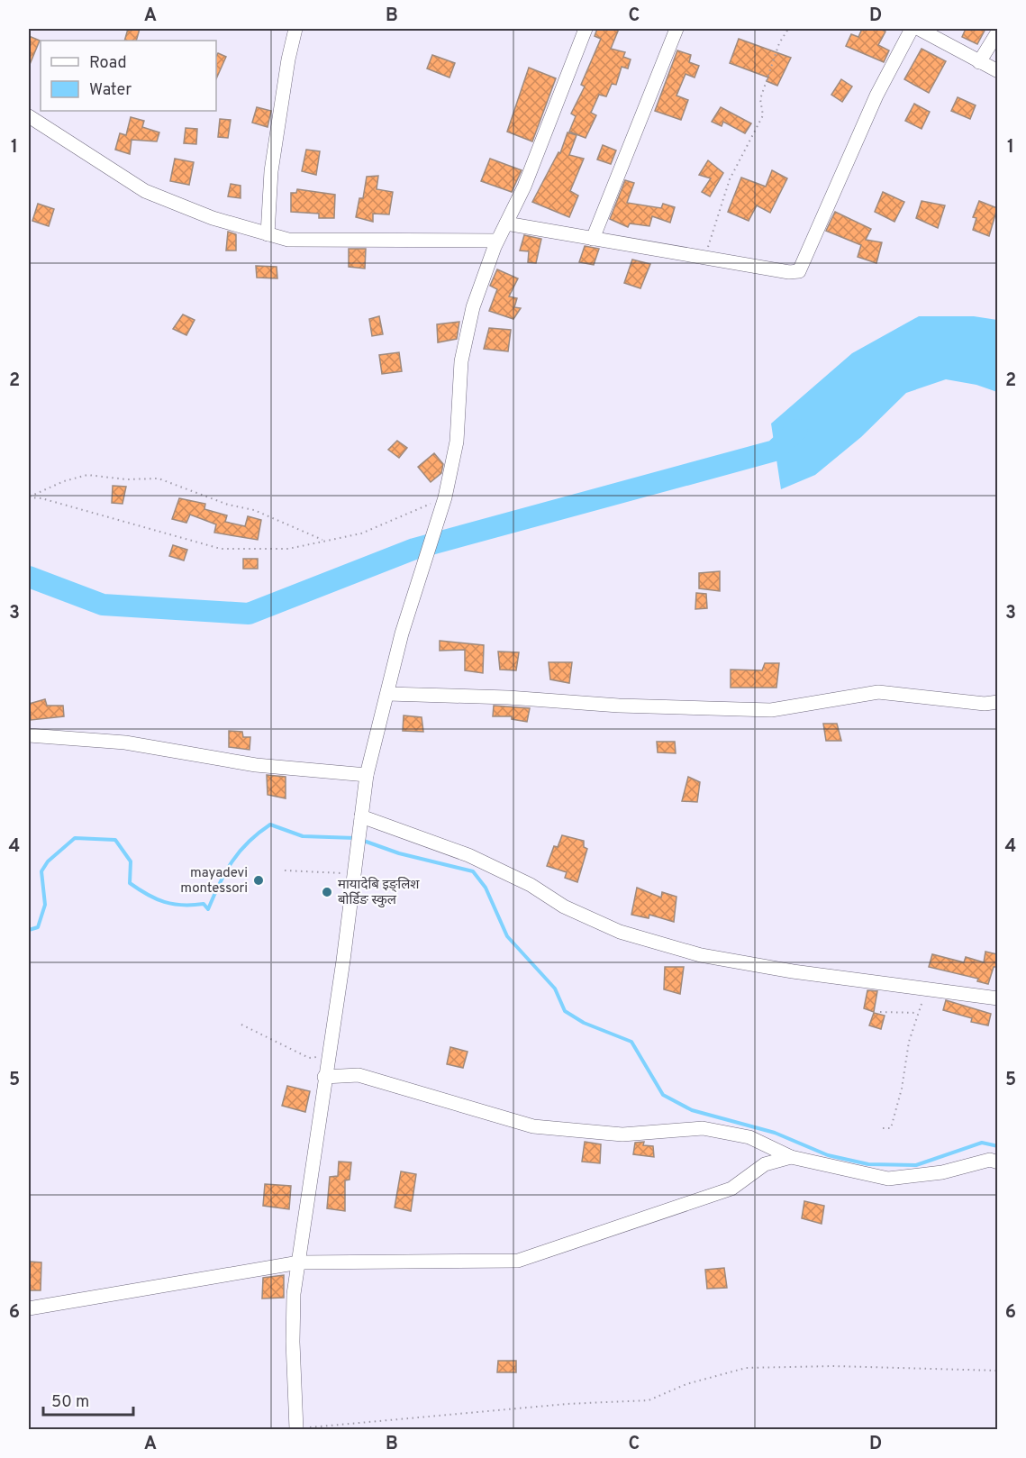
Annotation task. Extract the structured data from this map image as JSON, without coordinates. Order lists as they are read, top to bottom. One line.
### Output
{"places":["mayadevi montessori","मायादेबि इङ्लिश बोर्डिङ स्कुल"],"legend":["Road","Water"],"scale_bar":"50 m","grid":{"columns":["A","B","C","D"],"rows":["1","2","3","4","5","6"]}}
